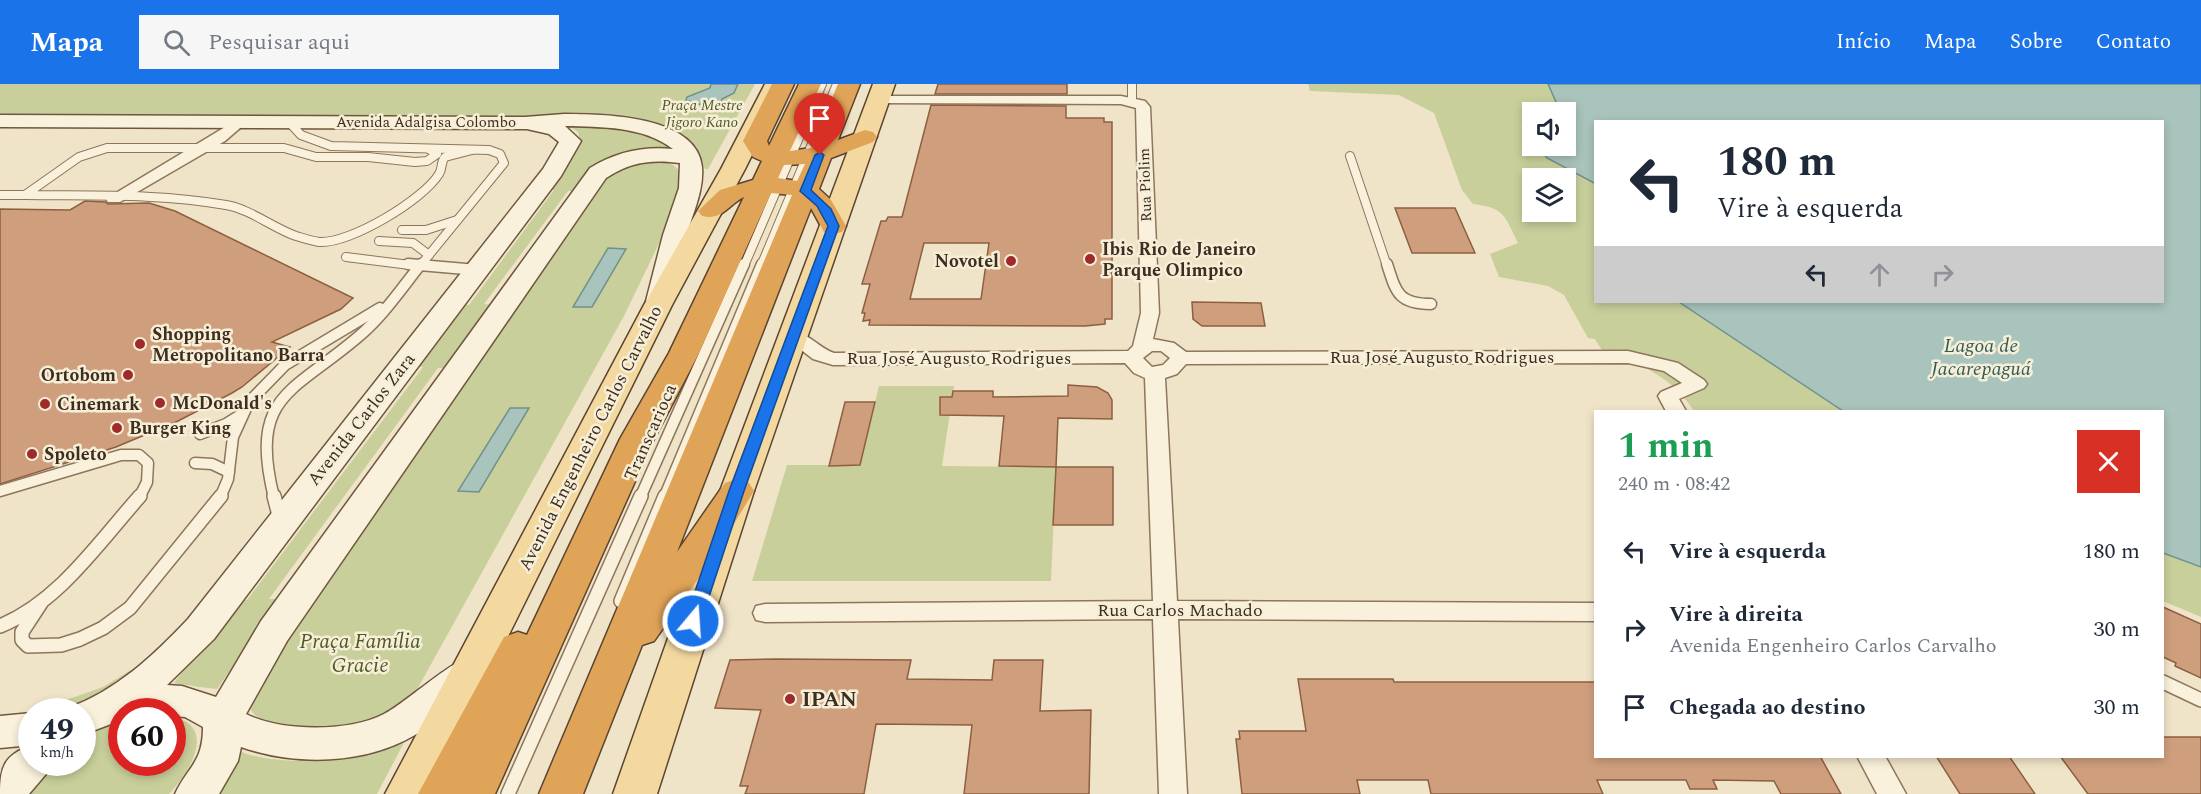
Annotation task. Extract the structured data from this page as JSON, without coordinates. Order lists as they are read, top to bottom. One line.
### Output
{"streets":{"main road":["Avenida Engenheiro Carlos Carvalho"],"street":["Avenida Adalgisa Colombo","Rua Piolim","Rua José Augusto Rodrigues","Avenida Carlos Zara","Rua Carlos Machado"],"lane":["Transcarioca"]},"crossings":[["Avenida Adalgisa Colombo","Avenida Carlos Zara"],["Rua Piolim","Rua José Augusto Rodrigues"]],"water":["Lagoa de Jacarepaguá"],"parks":["Praça Mestre Jigoro Kano","Praça Família Gracie"],"places":["Ibis Rio de Janeiro Parque Olimpico","Novotel","Shopping Metropolitano Barra","Ortobom","McDonald's","Cinemark","Burger King","Spoleto","IPAN"],"page":{"header":"Mapa","search":"Pesquisar aqui","nav":["Início","Mapa","Sobre","Contato"],"turn":["180 m","Vire à esquerda"],"heading":["1 min","240 m · 08:42"],"list":[{"name":"Vire à esquerda","value":"180 m"},{"name":"Vire à direita","note":"Avenida Engenheiro Carlos Carvalho","value":"30 m"},{"name":"Chegada ao destino","value":"30 m"}],"speed":"49 km/h","limit":"60"}}
